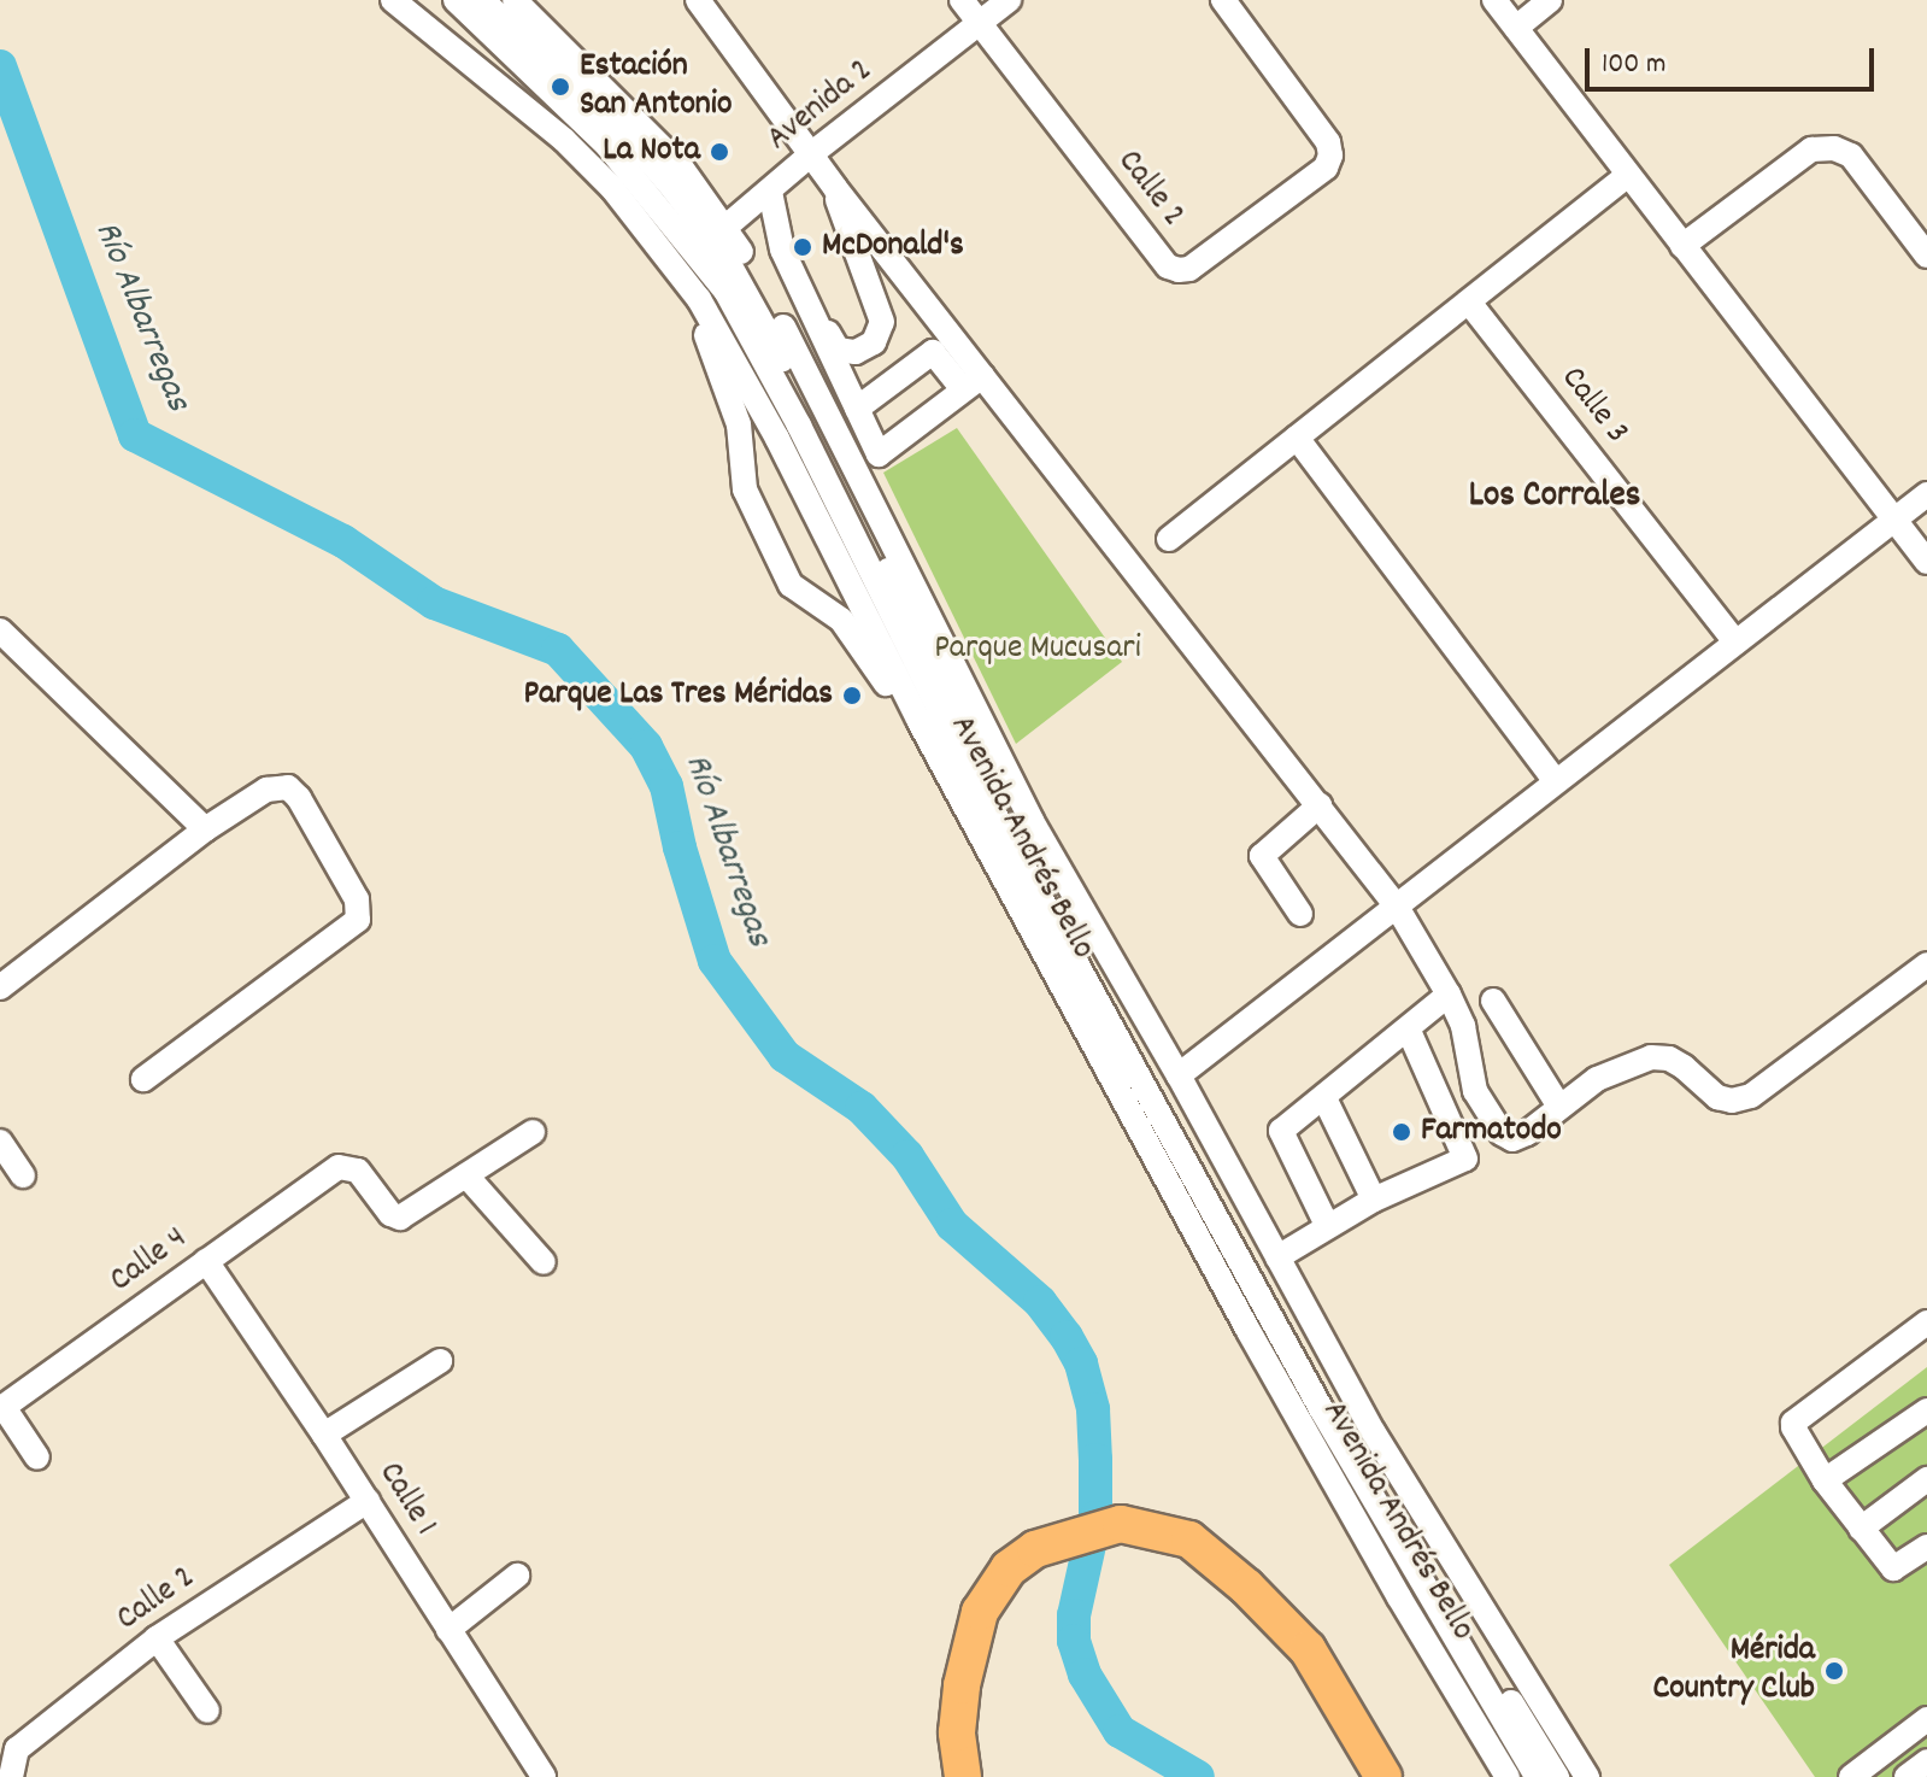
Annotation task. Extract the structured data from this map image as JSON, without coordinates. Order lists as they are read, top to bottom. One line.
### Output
{"streets":{"street":["Avenida 2","Calle 2","Calle 3","Avenida Andrés Bello","Calle 4","Calle 1"]},"crossings":[["Avenida 2","Calle 2"],["Avenida 2","Avenida Andrés Bello"],["Calle 2","Calle 1"],["Calle 4","Calle 1"]],"districts":["Los Corrales"],"water":["Río Albarregas"],"parks":["Parque Mucusari"],"places":["Estación San Antonio","La Nota","McDonald's","Parque Las Tres Méridas","Farmatodo","Mérida Country Club"],"scale_bar":"100 m"}
